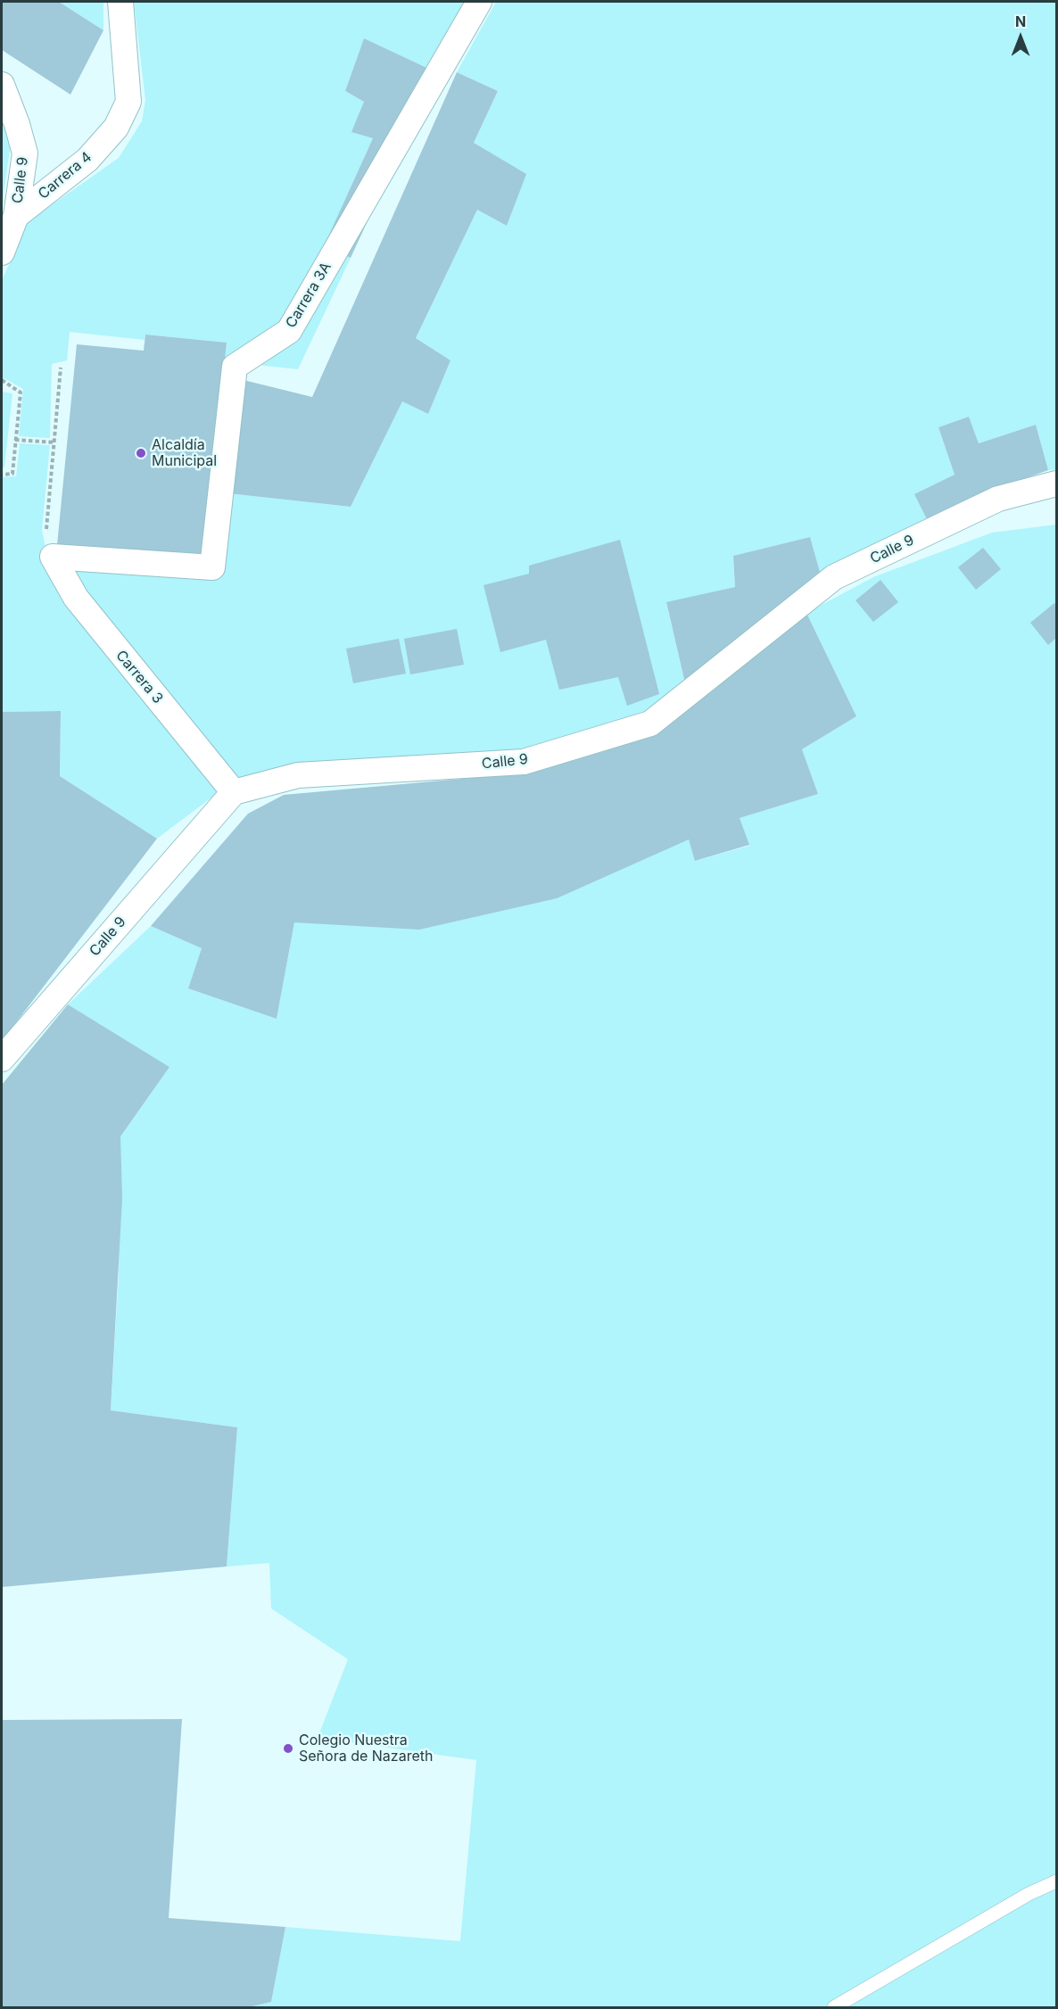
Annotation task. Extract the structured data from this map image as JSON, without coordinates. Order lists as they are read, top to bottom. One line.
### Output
{"streets":{"street":["Carrera 4","Calle 9","Carrera 3A","Carrera 3"]},"crossings":[["Carrera 4","Calle 9"],["Calle 9","Carrera 3"],["Carrera 3A","Carrera 3"]],"places":["Alcaldía Municipal","Colegio Nuestra Señora de Nazareth"],"north":"top"}
